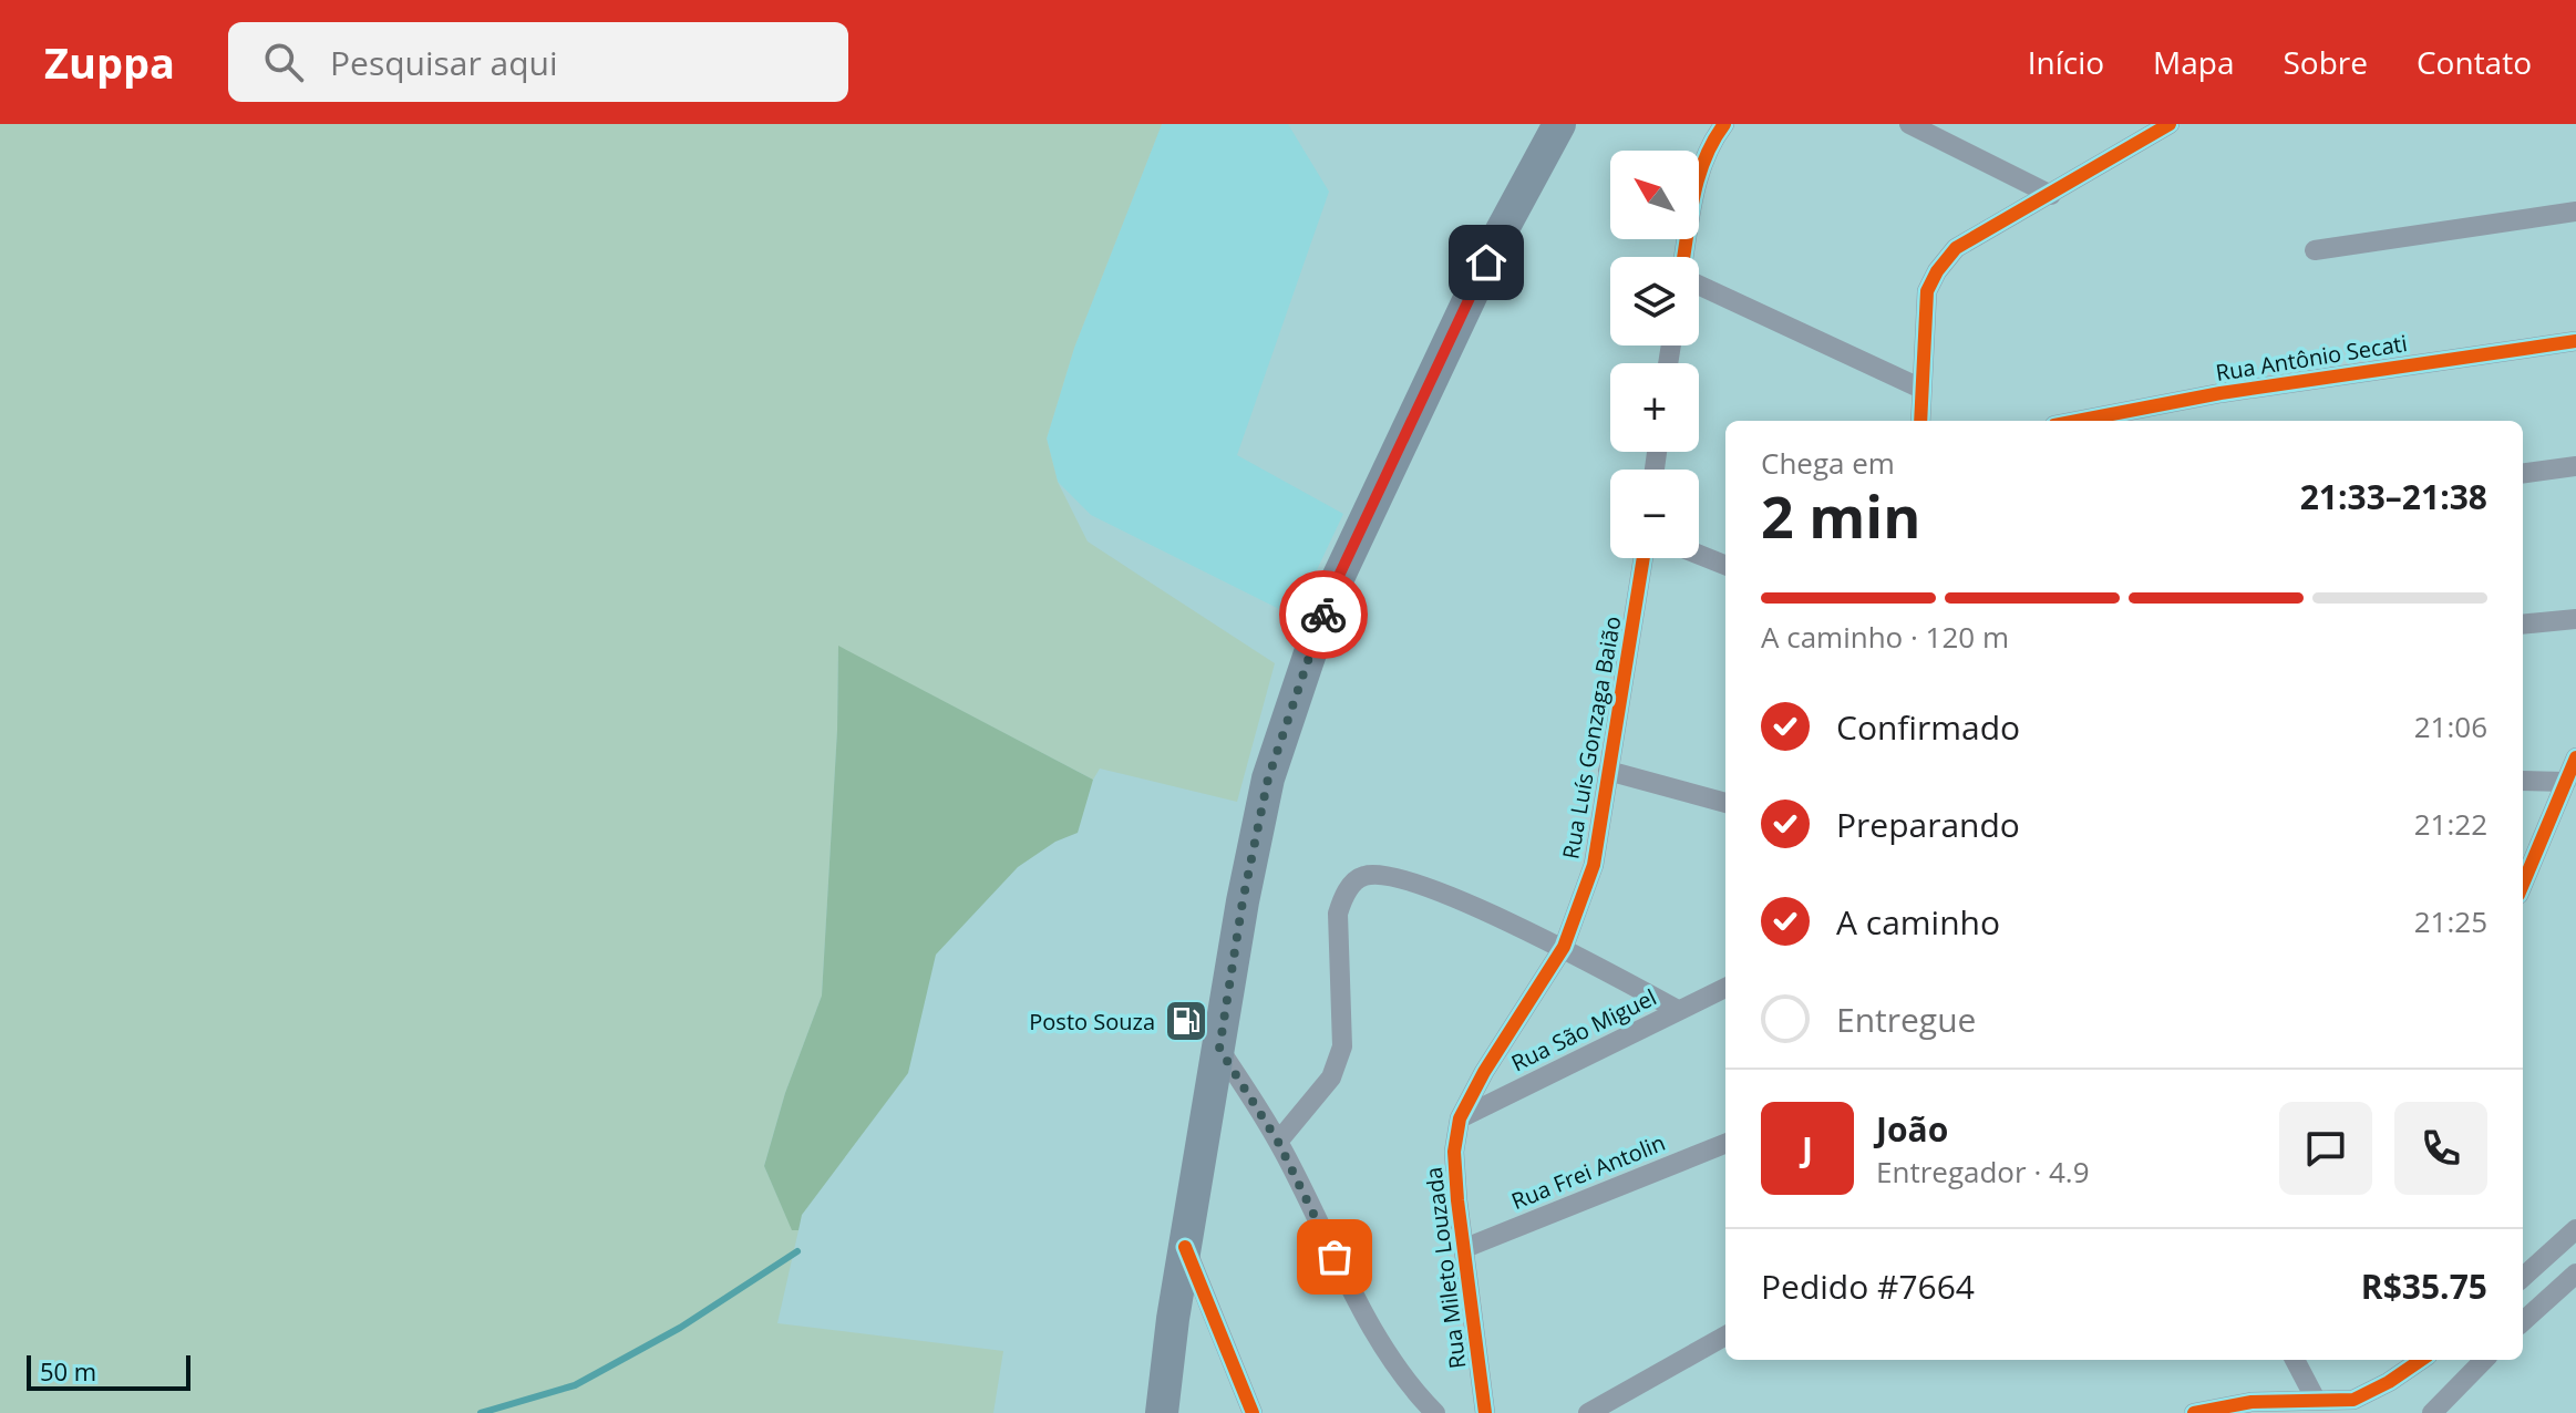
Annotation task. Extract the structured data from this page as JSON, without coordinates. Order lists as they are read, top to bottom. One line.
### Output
{"streets":{"street":["Rua Antônio Secati","Rua Luís Gonzaga Baião","Rua São Miguel","Rua Frei Antolin","Rua Mileto Louzada"]},"crossings":[["Rua Luís Gonzaga Baião","Rua São Miguel"],["Rua Luís Gonzaga Baião","Rua Mileto Louzada"],["Rua São Miguel","Rua Mileto Louzada"],["Rua Frei Antolin","Rua Mileto Louzada"]],"places":{"fuel station":["Posto Souza"]},"scale_bar":"50 m","north":"top left","page":{"header":"Zuppa","search":"Pesquisar aqui","nav":["Início","Mapa","Sobre","Contato"],"map_buttons":["+","−"],"heading":["2 min","Chega em","21:33–21:38"],"panel":["João","Entregador · 4.9","Pedido #7664","R$35.75"],"bar":"A caminho · 120 m","list":[["Confirmado","21:06"],["Preparando","21:22"],["A caminho","21:25"],"Entregue"],"round":"J","scale":"50 m"}}
